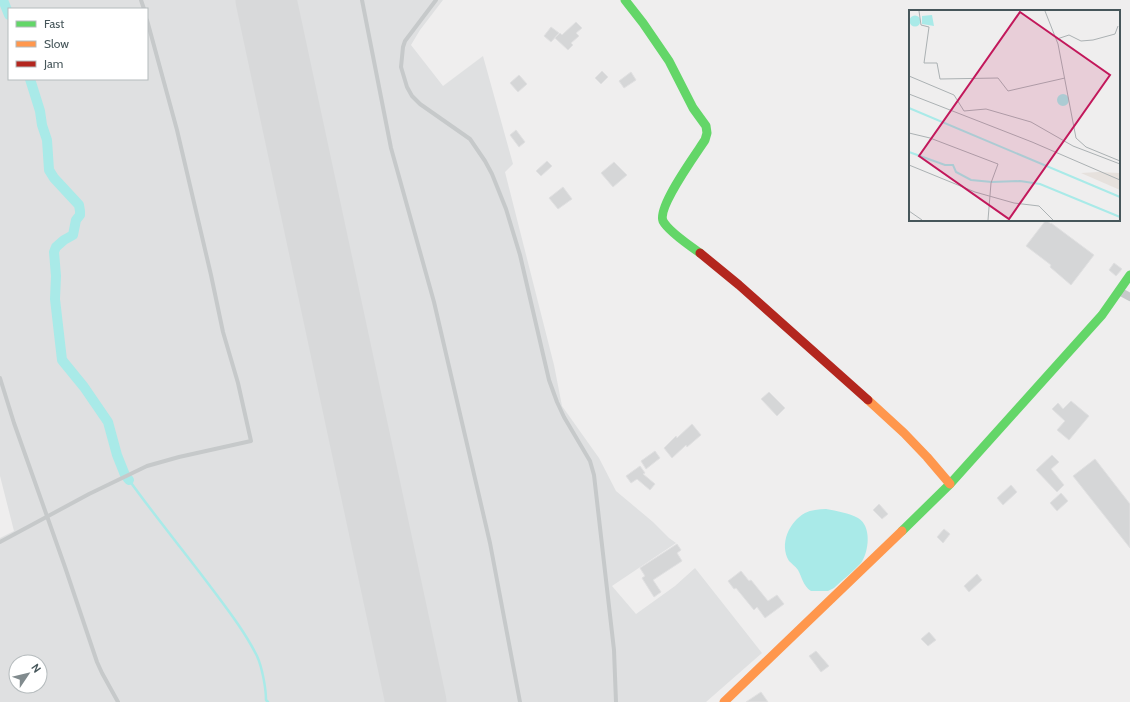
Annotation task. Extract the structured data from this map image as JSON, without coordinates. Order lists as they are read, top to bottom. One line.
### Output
{"legend":["Fast","Slow","Jam"],"north":"top right"}
